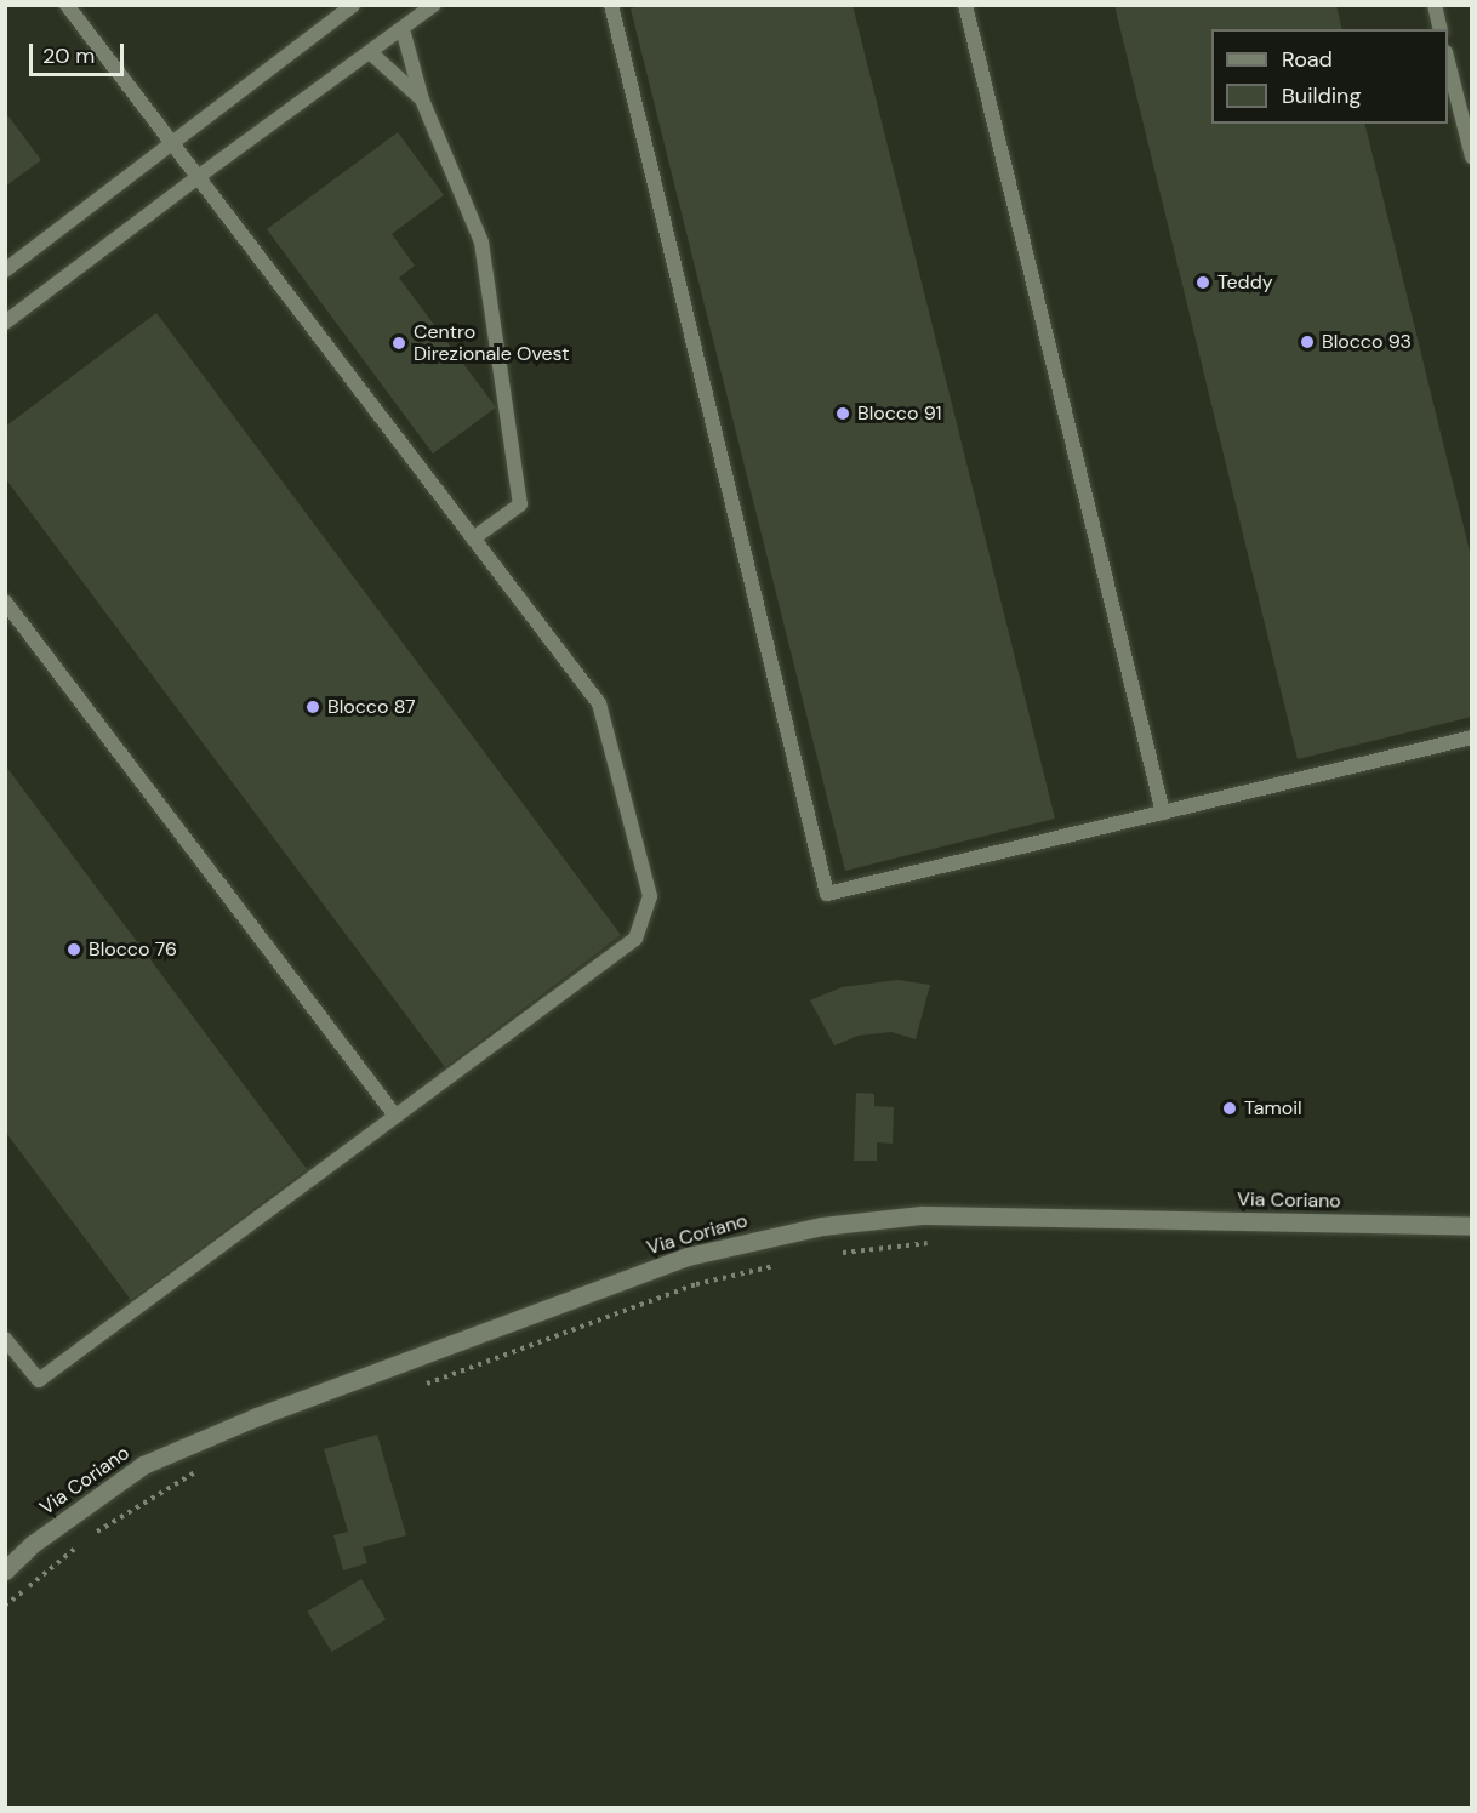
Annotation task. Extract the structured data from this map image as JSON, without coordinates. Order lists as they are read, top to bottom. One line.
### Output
{"streets":{"main road":["Via Coriano"]},"places":["Teddy","Blocco 93","Centro Direzionale Ovest","Blocco 91","Blocco 87","Blocco 76","Tamoil"],"legend":["Road","Building"],"scale_bar":"20 m"}
